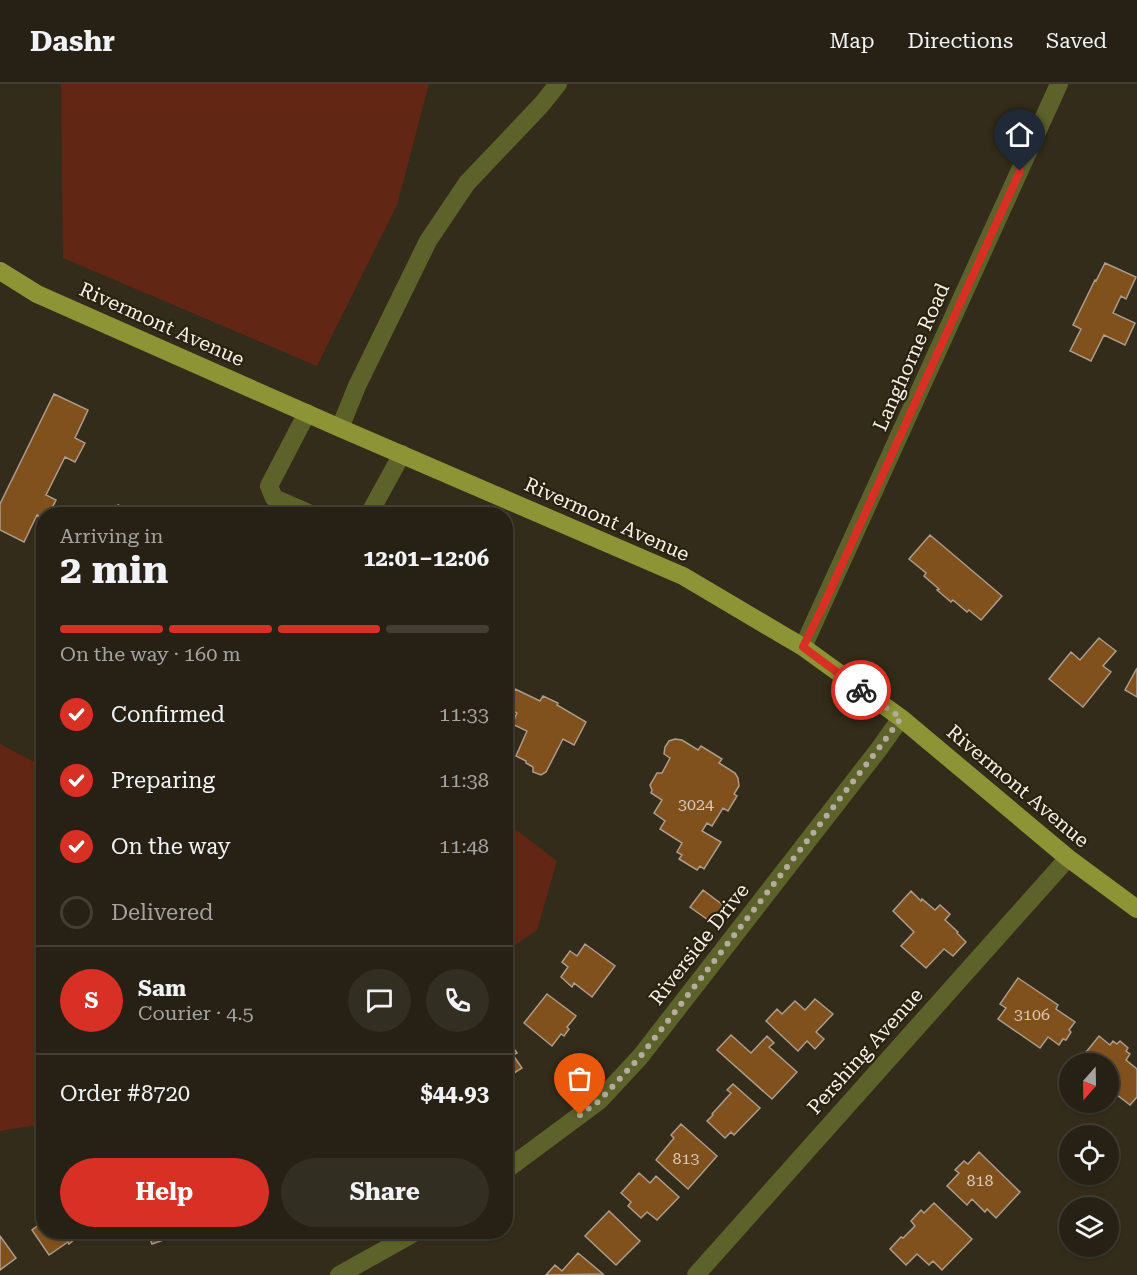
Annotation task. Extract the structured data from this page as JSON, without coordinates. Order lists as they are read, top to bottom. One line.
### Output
{"streets":{"main road":["Rivermont Avenue"],"street":["Langhorne Road","Riverside Drive","Pershing Avenue"]},"crossings":[["Rivermont Avenue","Langhorne Road"],["Rivermont Avenue","Riverside Drive"],["Rivermont Avenue","Pershing Avenue"]],"house_numbers":["3024","3106","813","818"],"north":"bottom","page":{"header":"Dashr","nav":["Map","Directions","Saved"],"heading":["2 min","Arriving in","12:01–12:06"],"panel":["Sam","Courier · 4.5","Order #8720","$44.93"],"bar":"On the way · 160 m","list":[["Confirmed","11:33"],["Preparing","11:38"],["On the way","11:48"],"Delivered"],"round":"S","buttons":["Help","Share"]}}
